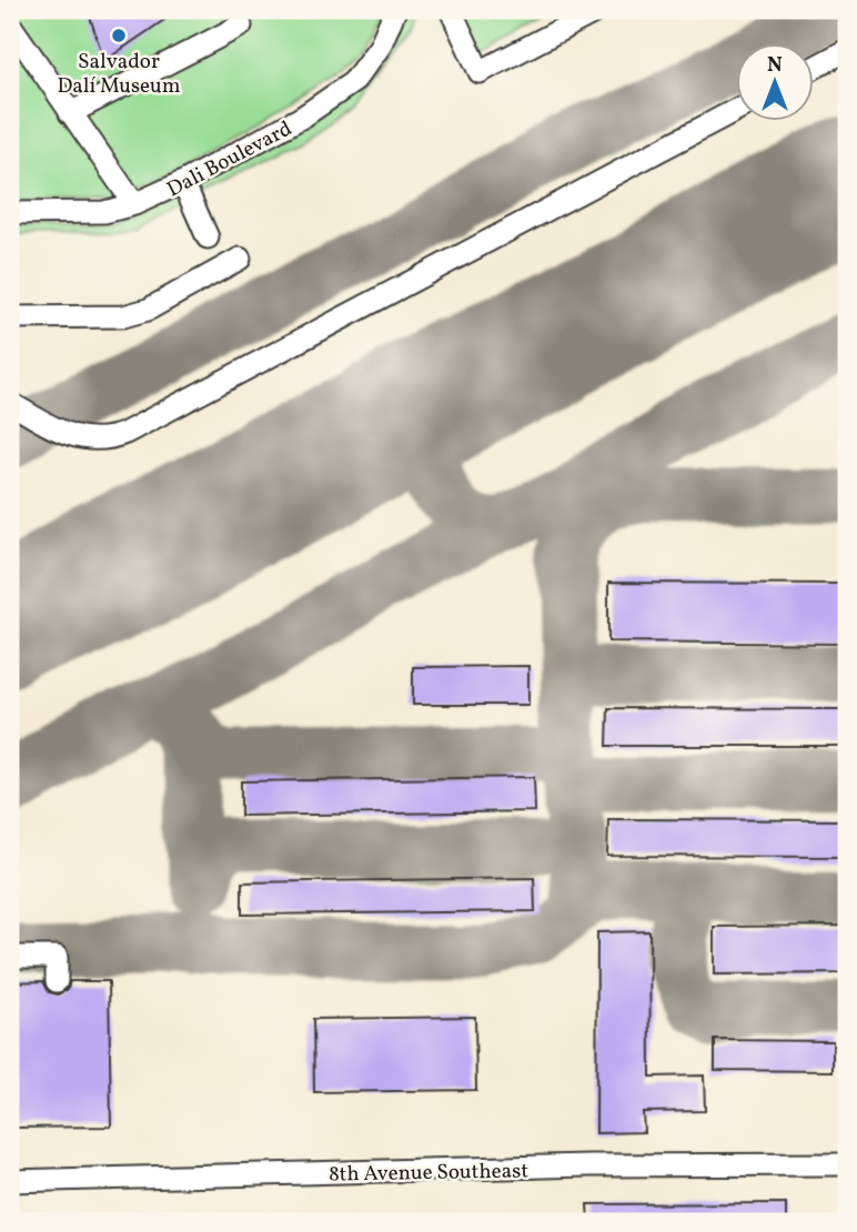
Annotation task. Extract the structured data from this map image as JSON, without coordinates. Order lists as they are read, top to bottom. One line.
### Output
{"streets":{"street":["Dali Boulevard","8th Avenue Southeast"]},"places":["Salvador Dalí Museum"],"north":"top"}
